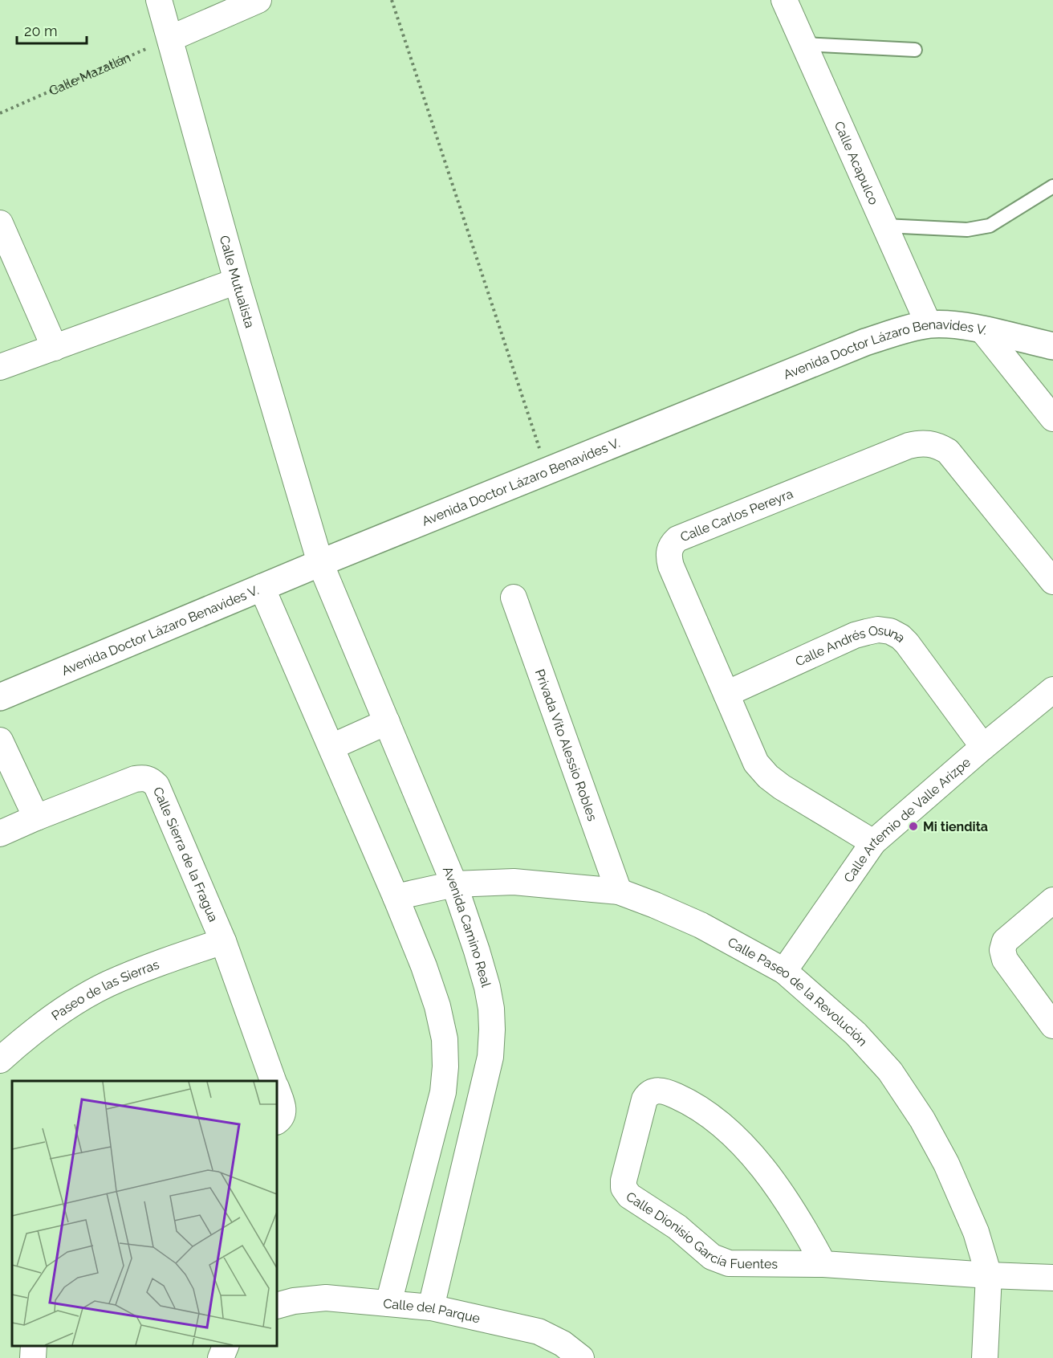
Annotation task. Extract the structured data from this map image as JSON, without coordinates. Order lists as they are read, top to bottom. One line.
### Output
{"streets":{"street":["Calle Acapulco","Calle Mutualista","Avenida Doctor Lázaro Benavides V.","Calle Carlos Pereyra","Calle Andrés Osuna","Privada Vito Alessio Robles","Calle Artemio de Valle Arizpe","Calle Sierra de la Fragua","Avenida Camino Real","Paseo de las Sierras","Calle Paseo de la Revolución","Calle Dionisio García Fuentes","Calle del Parque"],"path":["Calle Mazatlán"]},"crossings":[["Calle Mazatlán","Calle Mutualista"],["Calle Acapulco","Avenida Doctor Lázaro Benavides V."],["Calle Mutualista","Avenida Doctor Lázaro Benavides V."],["Calle Mutualista","Avenida Camino Real"],["Avenida Doctor Lázaro Benavides V.","Avenida Camino Real"],["Calle Carlos Pereyra","Calle Andrés Osuna"],["Calle Carlos Pereyra","Calle Artemio de Valle Arizpe"],["Calle Andrés Osuna","Calle Artemio de Valle Arizpe"],["Privada Vito Alessio Robles","Calle Paseo de la Revolución"],["Calle Artemio de Valle Arizpe","Calle Paseo de la Revolución"],["Calle Sierra de la Fragua","Paseo de las Sierras"],["Avenida Camino Real","Calle Paseo de la Revolución"],["Avenida Camino Real","Calle del Parque"],["Calle Paseo de la Revolución","Calle Dionisio García Fuentes"]],"places":["Mi tiendita"],"scale_bar":"20 m"}
